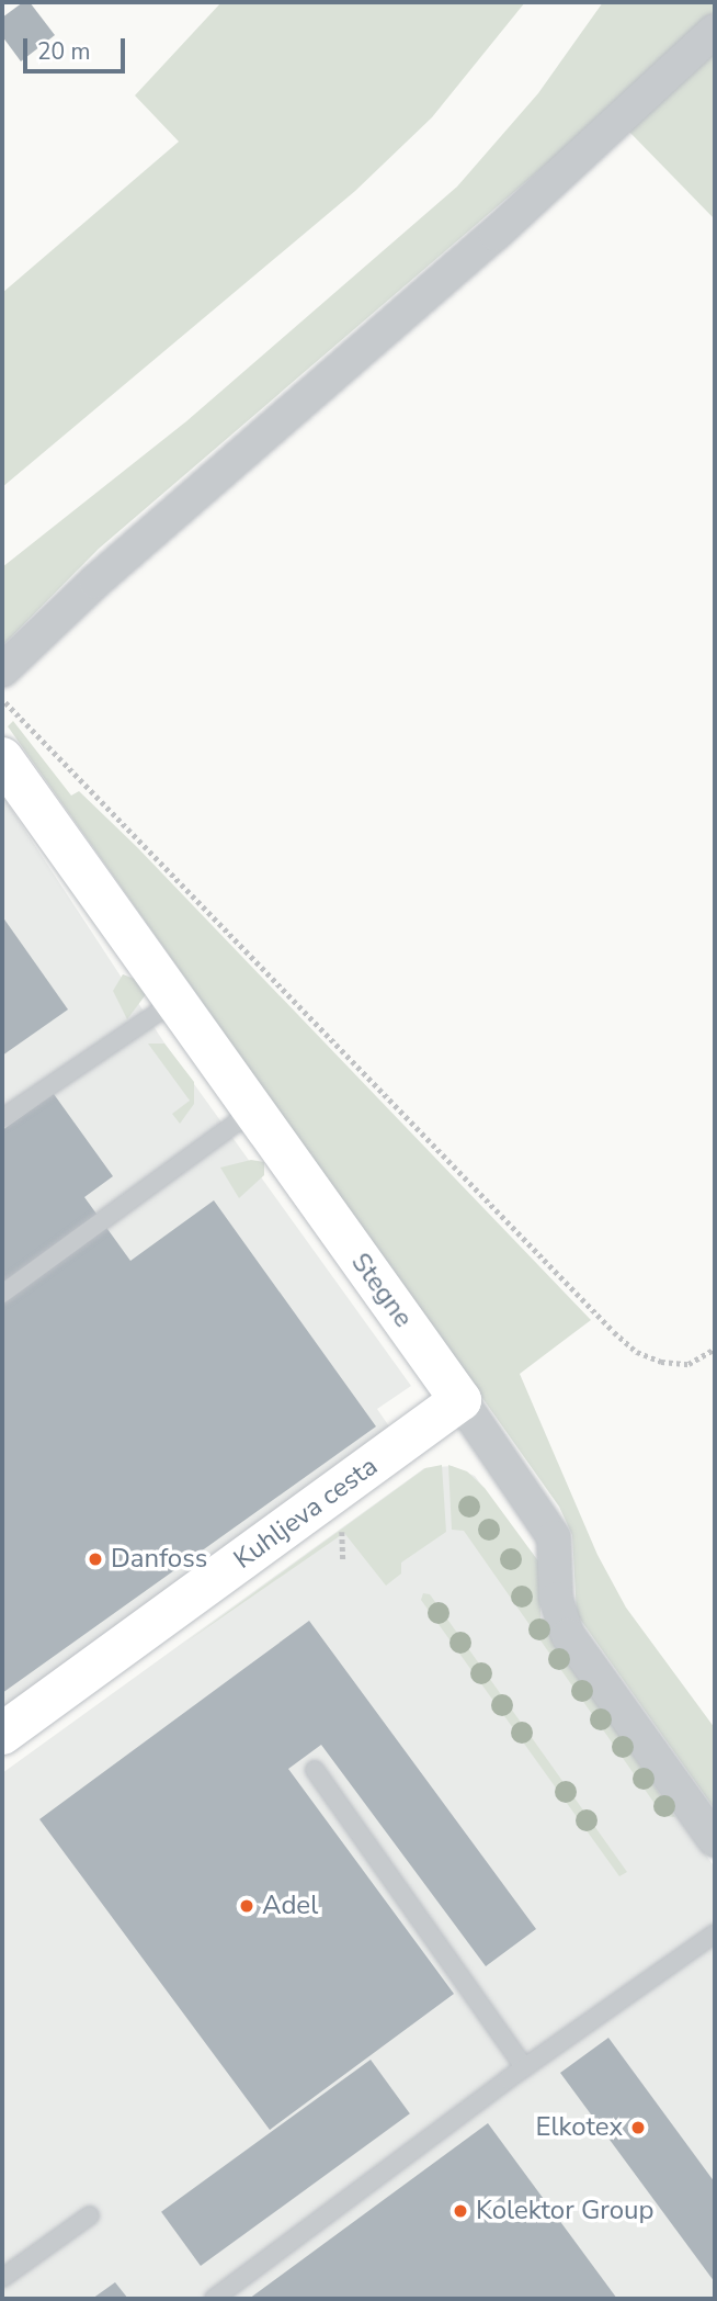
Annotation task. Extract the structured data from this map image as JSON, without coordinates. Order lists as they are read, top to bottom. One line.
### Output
{"streets":{"street":["Stegne","Kuhljeva cesta"]},"crossings":[["Stegne","Kuhljeva cesta"]],"places":["Danfoss","Adel","Elkotex","Kolektor Group"],"scale_bar":"20 m"}
